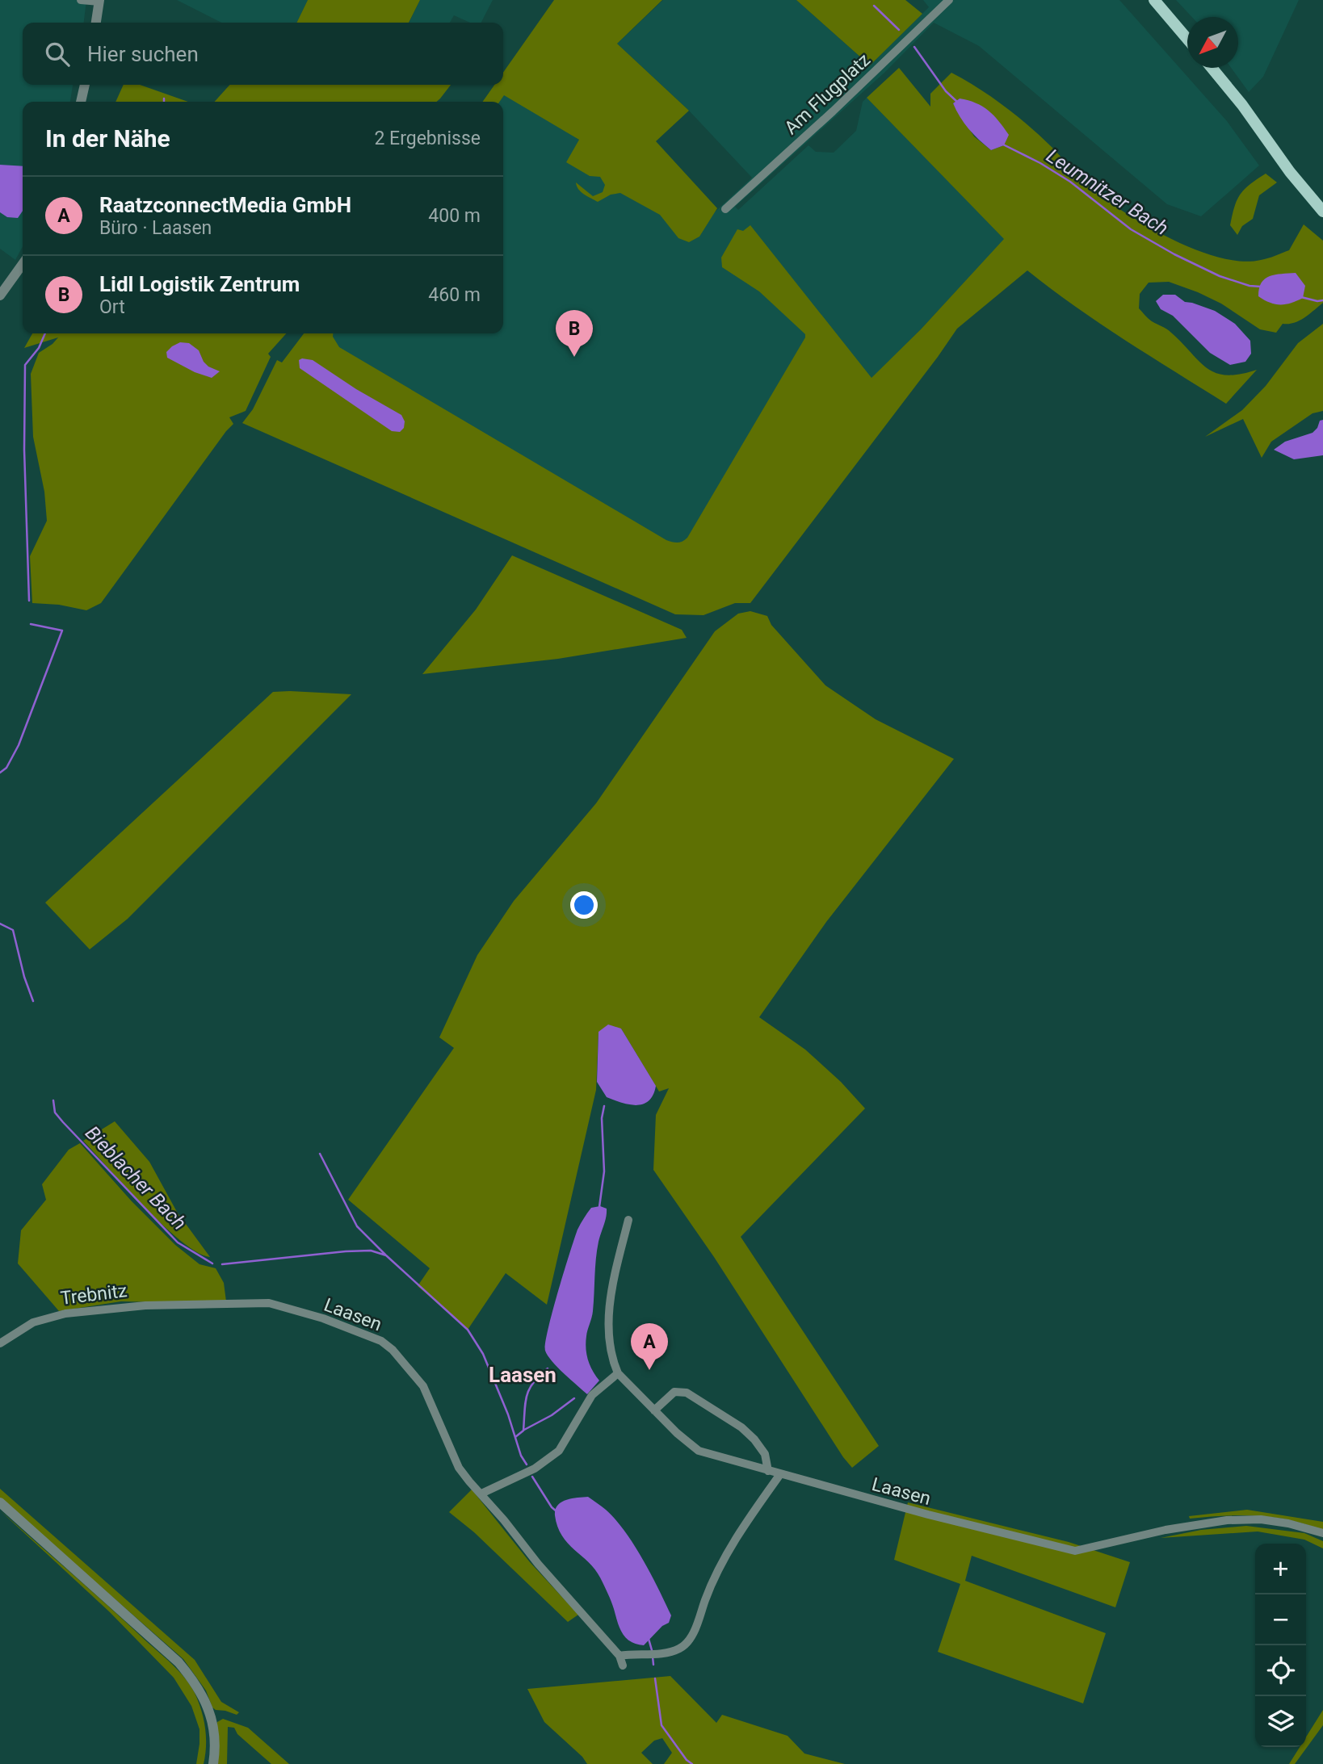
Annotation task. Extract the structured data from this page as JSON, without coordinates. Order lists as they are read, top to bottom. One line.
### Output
{"streets":{"street":["Am Flugplatz","Trebnitz","Laasen"]},"crossings":[["Trebnitz","Laasen"]],"districts":["Laasen"],"water":["Leumnitzer Bach","Bieblacher Bach"],"north":"bottom left","page":{"search":"Hier suchen","heading":["In der Nähe","2 Ergebnisse"],"list":[{"mark":"A","name":"RaatzconnectMedia GmbH","note":"Büro · Laasen","value":"400 m"},{"mark":"B","name":"Lidl Logistik Zentrum","note":"Ort","value":"460 m"}],"pins":["B","A"],"map_buttons":["+","−"]}}
